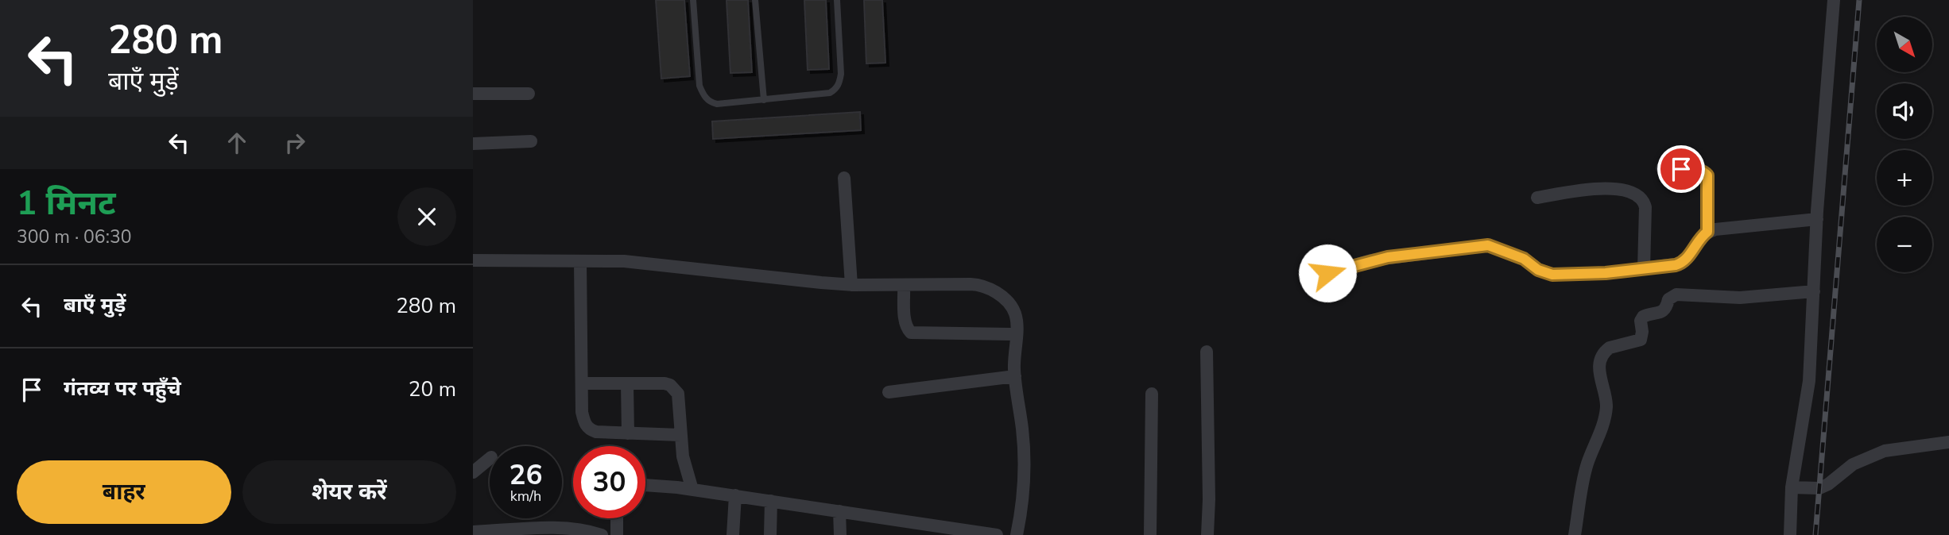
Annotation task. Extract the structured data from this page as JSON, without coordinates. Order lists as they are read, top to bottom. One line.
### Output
{"north":"bottom right","page":{"turn":["280 m","बाएँ मुड़ें"],"map_buttons":["+","−"],"heading":["1 मिनट","300 m · 06:30"],"list":[{"name":"बाएँ मुड़ें","value":"280 m"},{"name":"गंतव्य पर पहुँचे","value":"20 m"}],"speed":"26 km/h","limit":"30","buttons":["बाहर","शेयर करें"]}}
